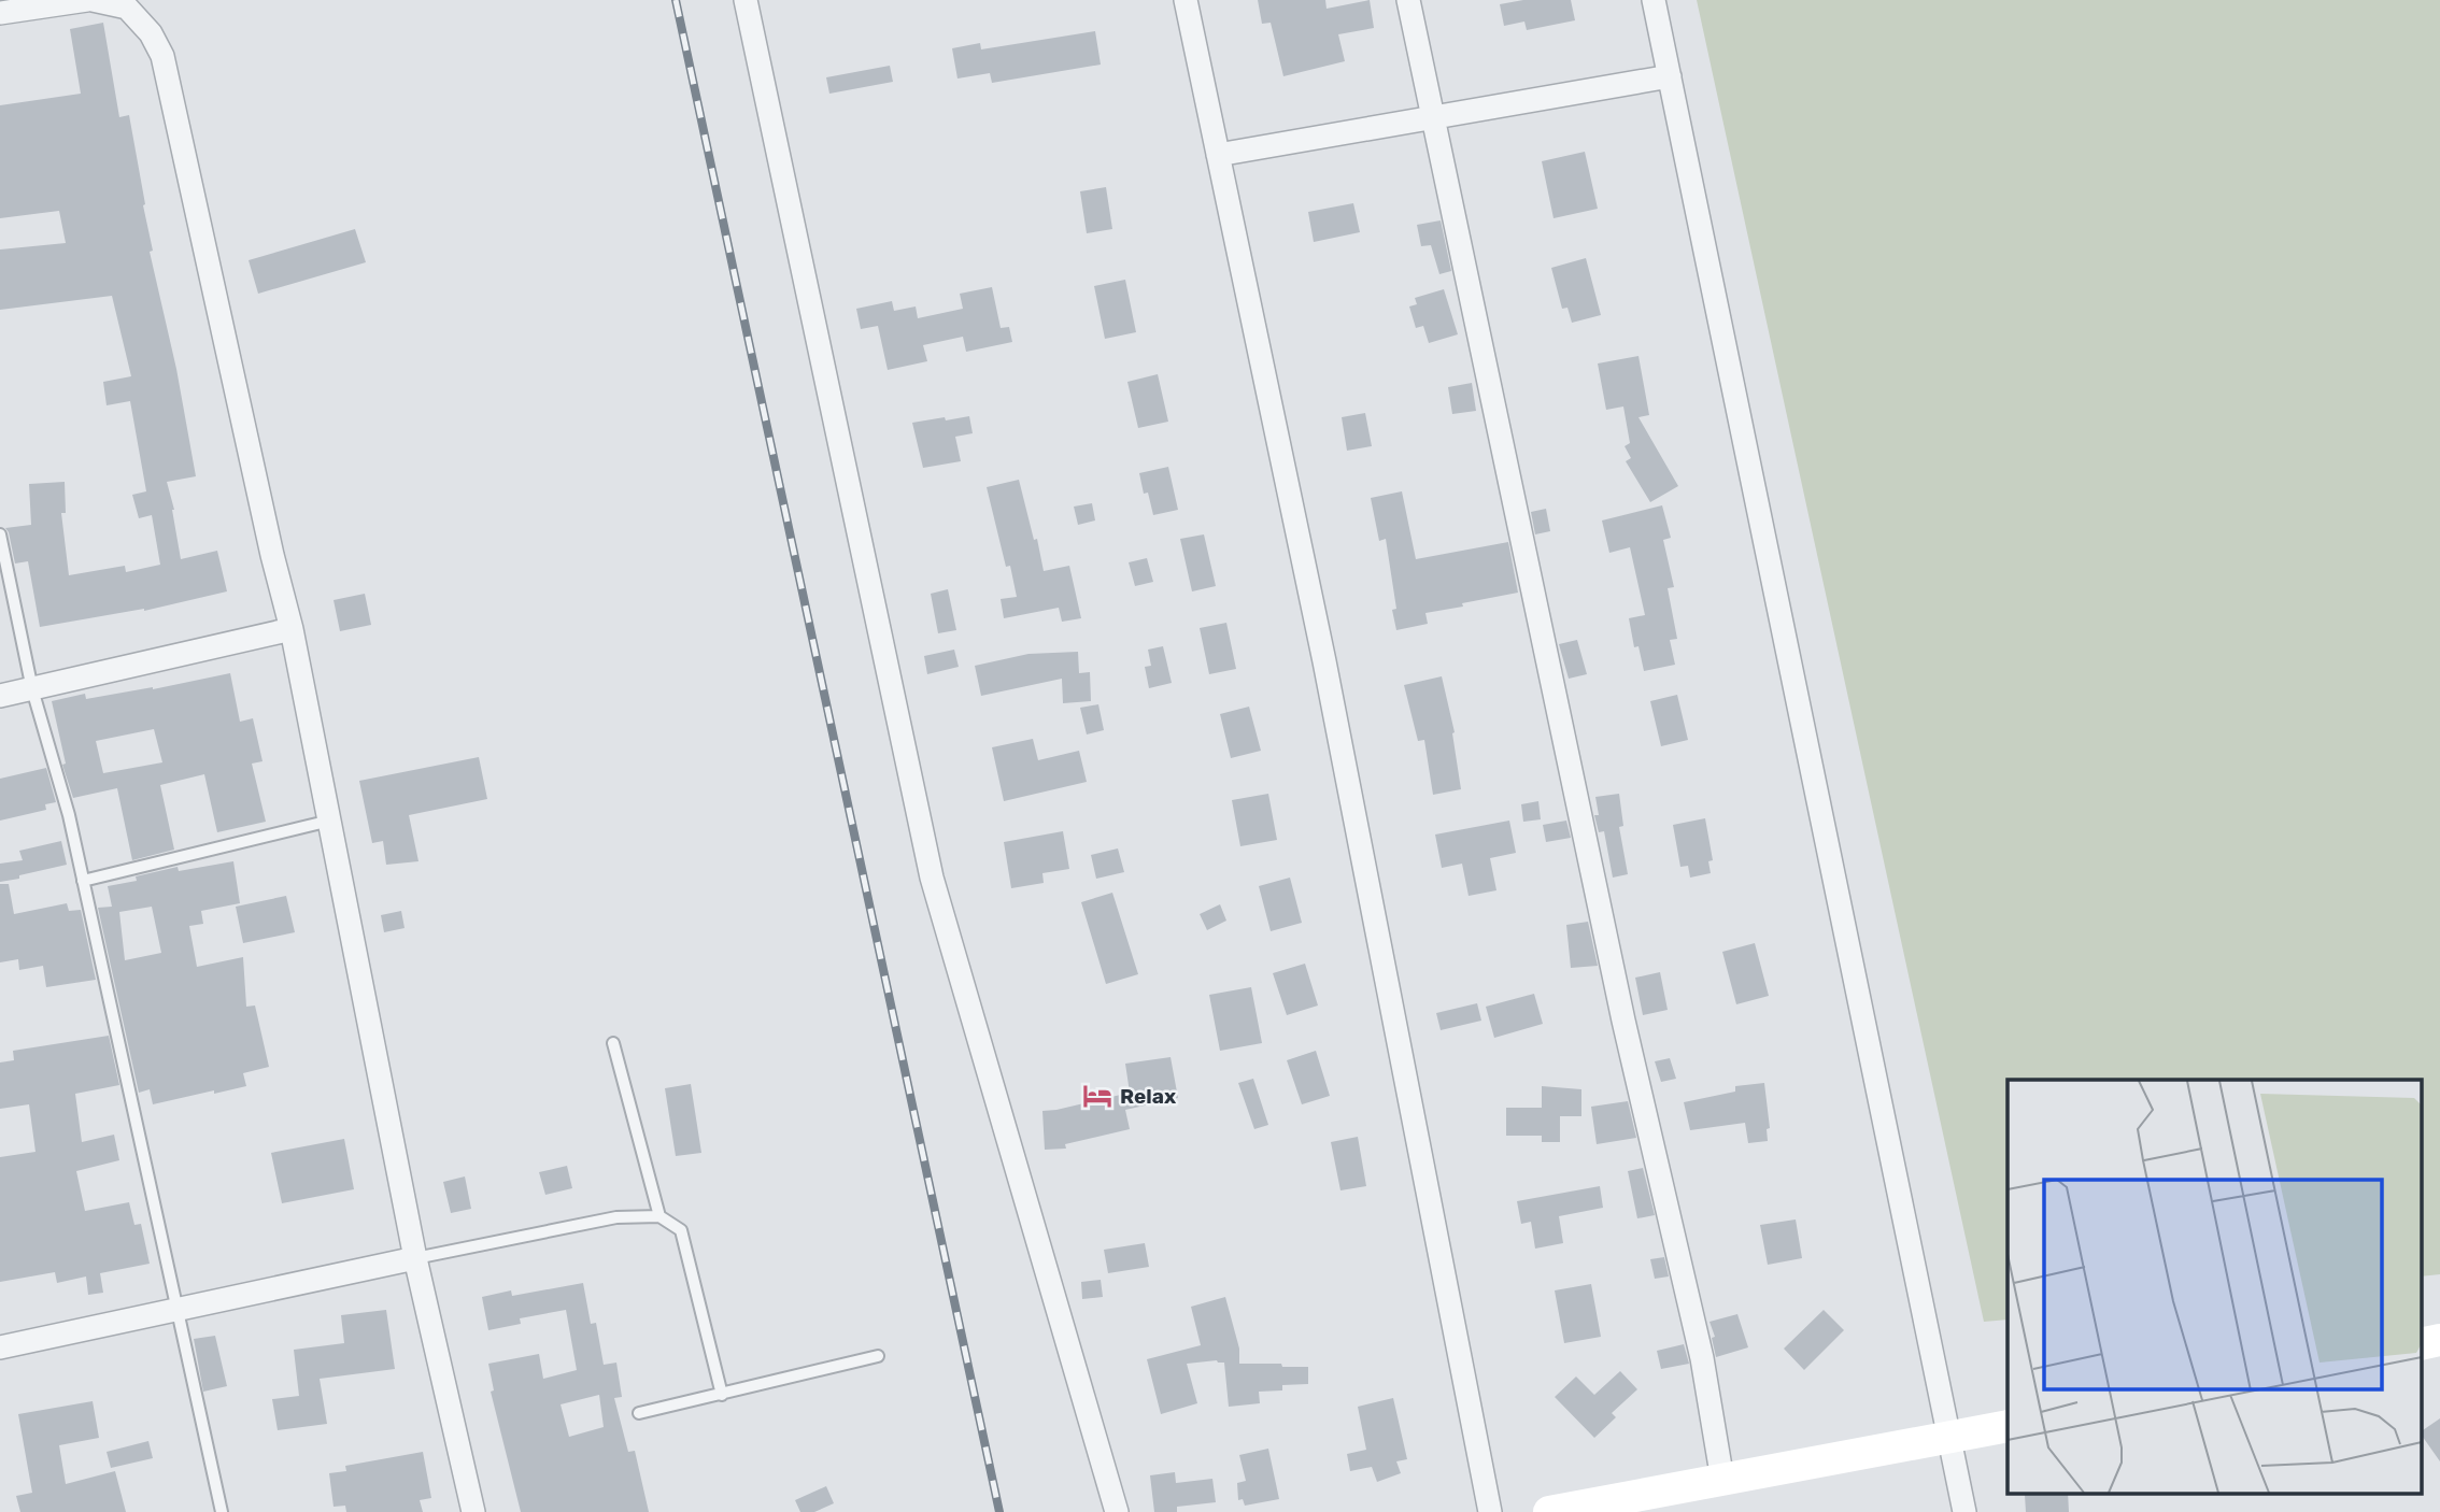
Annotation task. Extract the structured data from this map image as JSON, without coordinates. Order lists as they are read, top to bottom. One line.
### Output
{"places":{"hotel":["Relax"]}}
